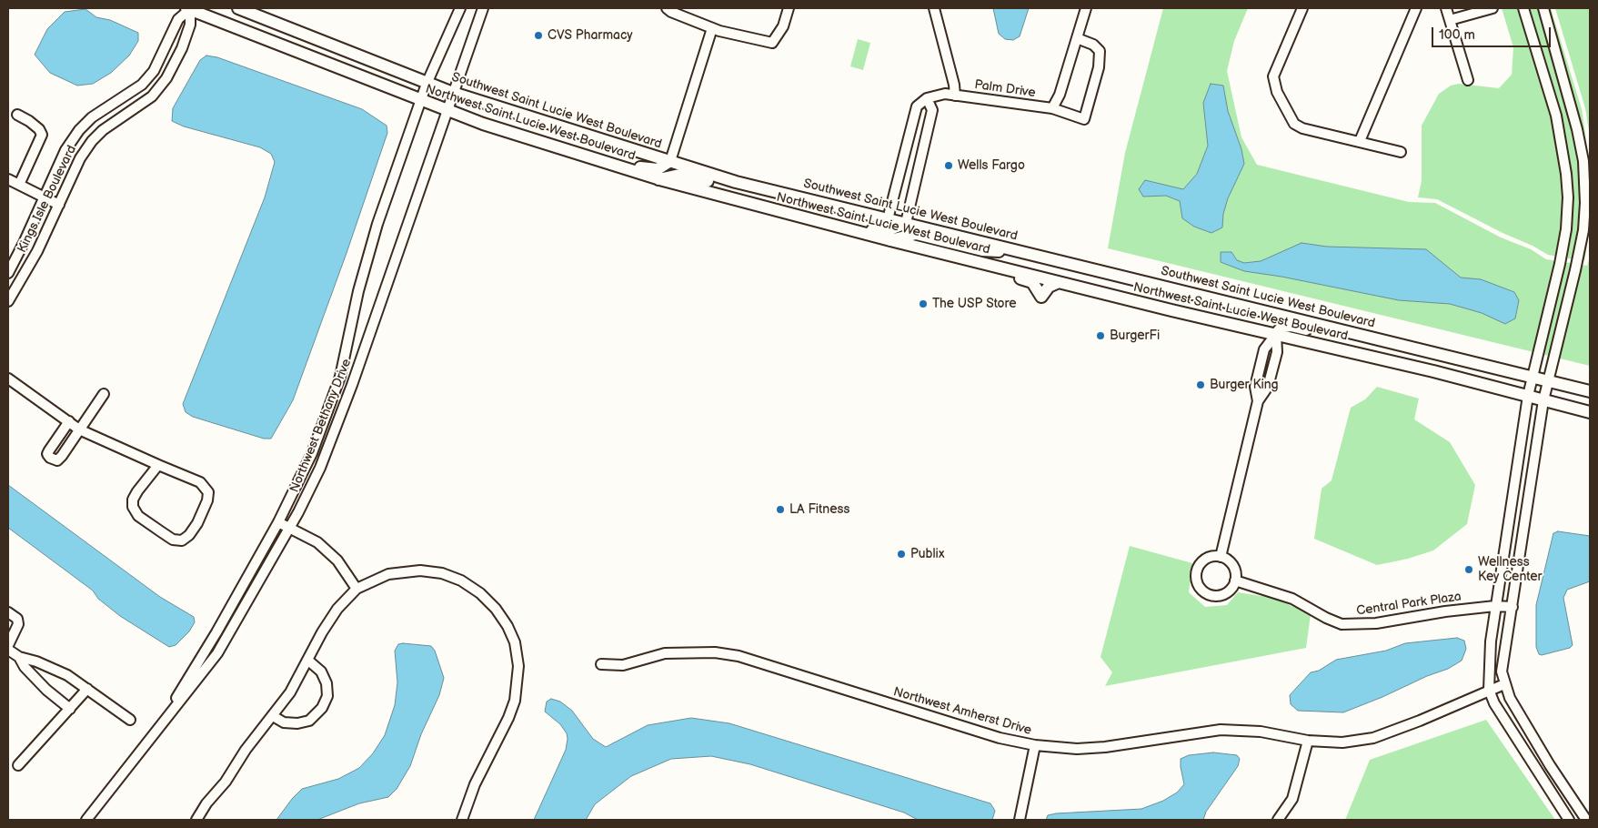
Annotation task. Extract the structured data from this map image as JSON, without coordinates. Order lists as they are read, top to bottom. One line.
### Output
{"streets":{"main road":["Southwest Saint Lucie West Boulevard","Northwest Saint Lucie West Boulevard"],"street":["Palm Drive","Kings Isle Boulevard","Northwest Bethany Drive","Central Park Plaza","Northwest Amherst Drive"]},"crossings":[["Southwest Saint Lucie West Boulevard","Northwest Bethany Drive"],["Northwest Saint Lucie West Boulevard","Kings Isle Boulevard"],["Northwest Saint Lucie West Boulevard","Northwest Bethany Drive"]],"places":["CVS Pharmacy","Wells Fargo","The USP Store","BurgerFi","Burger King","LA Fitness","Publix","Wellness Key Center"],"scale_bar":"100 m"}
